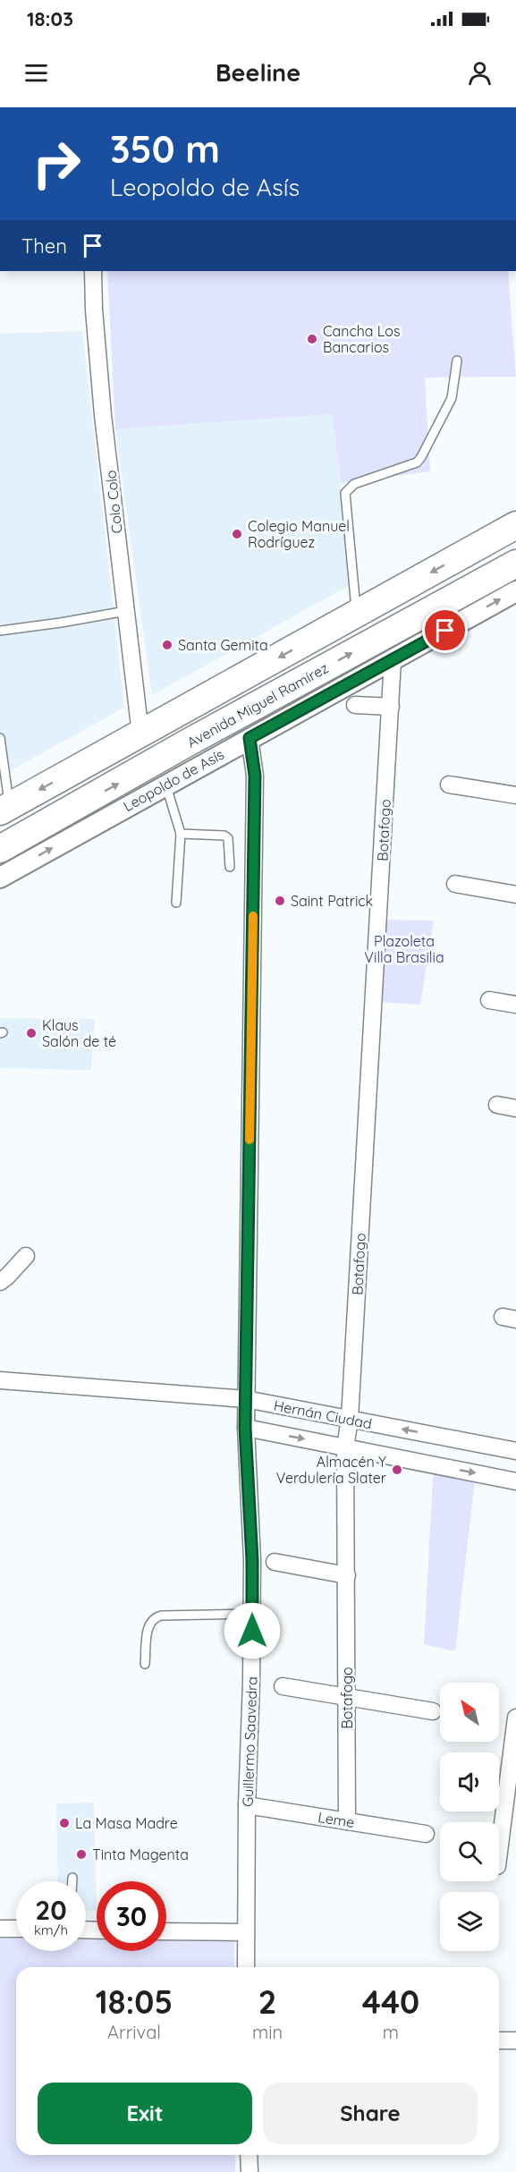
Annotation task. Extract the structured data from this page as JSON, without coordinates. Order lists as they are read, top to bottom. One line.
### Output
{"streets":{"main road":["Avenida Miguel Ramírez"],"street":["Colo Colo","Leopoldo de Asís","Botafogo","Hernán Ciudad","Guillermo Saavedra","Leme"]},"crossings":[["Colo Colo","Avenida Miguel Ramírez"],["Leopoldo de Asís","Botafogo"],["Leopoldo de Asís","Guillermo Saavedra"],["Botafogo","Hernán Ciudad"],["Botafogo","Leme"],["Hernán Ciudad","Guillermo Saavedra"],["Guillermo Saavedra","Leme"]],"one_way":["Leopoldo de Asís"],"parks":["Plazoleta Villa Brasilia"],"places":["Cancha Los Bancarios","Colegio Manuel Rodríguez","Santa Gemita","Saint Patrick","Klaus Salón de té","Almacén Y Verdulería Slater","La Masa Madre","Tinta Magenta"],"north":"top left","page":{"status":"18:03","header":"Beeline","turn":["350 m","Leopoldo de Asís"],"then":"Then","speed":"20 km/h","limit":"30","eta":["18:05","Arrival","2","min","440","m"],"buttons":["Exit","Share"]}}
